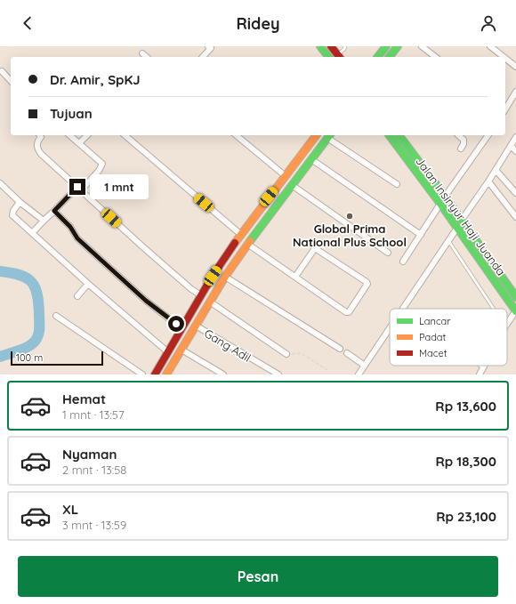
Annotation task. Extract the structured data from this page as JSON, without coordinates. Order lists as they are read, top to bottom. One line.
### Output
{"streets":{"main road":["Jalan Insinyur Haji Juanda"],"street":["Gang Adil"]},"places":["Global Prima National Plus School"],"legend":["Lancar","Padat","Macet"],"scale_bar":"100 m","page":{"header":"Ridey","banner":["Dr. Amir, SpKJ","Tujuan"],"bubble":"1 mnt","scale":"100 m","list":[{"name":"Hemat","note":"1 mnt · 13:57","value":"Rp 13,600"},{"name":"Nyaman","note":"2 mnt · 13:58","value":"Rp 18,300"},{"name":"XL","note":"3 mnt · 13:59","value":"Rp 23,100"}],"buttons":"Pesan"}}
